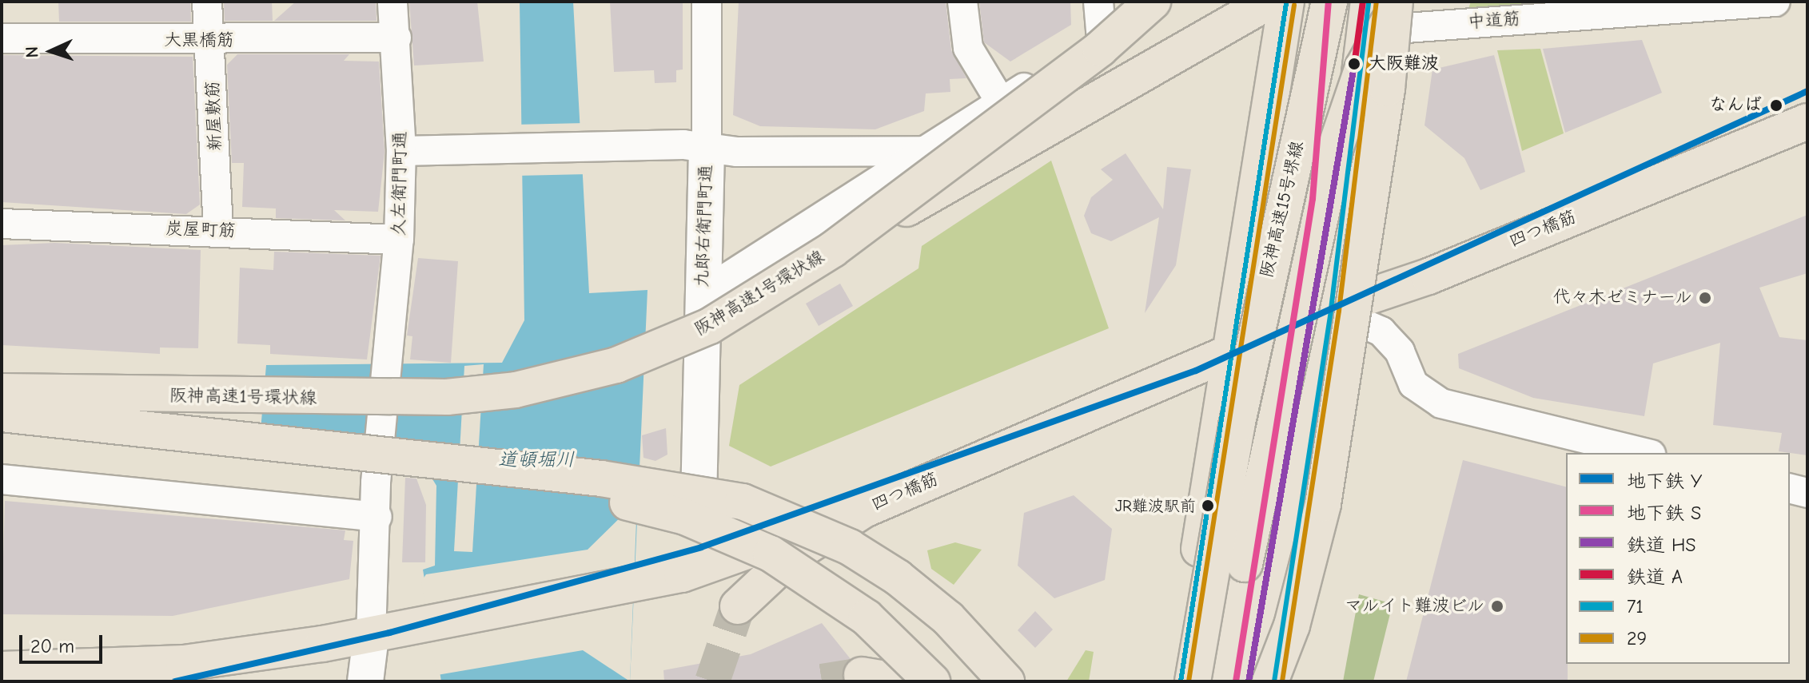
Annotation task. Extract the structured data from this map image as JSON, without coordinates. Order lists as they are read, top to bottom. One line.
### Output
{"streets":{"main road":["阪神高速15号堺線","四つ橋筋","阪神高速1号環状線"],"street":["中道筋","大黒橋筋","新屋敷筋","久左衛門町通","九郎右衛門町通","炭屋町筋"]},"crossings":[["大黒橋筋","新屋敷筋"],["大黒橋筋","久左衛門町通"],["新屋敷筋","炭屋町筋"],["久左衛門町通","四つ橋筋"],["久左衛門町通","炭屋町筋"],["九郎右衛門町通","四つ橋筋"]],"water":["道頓堀川"],"places":["大阪難波","なんば","代々木ゼミナール","JR難波駅前","マルイト難波ビル"],"lines":["metro line S","rail line A","transit line 71","transit line 29","rail line HS","metro line Y"],"legend":["地下鉄 Y","地下鉄 S","鉄道 HS","鉄道 A","71","29"],"scale_bar":"20 m","north":"left"}
